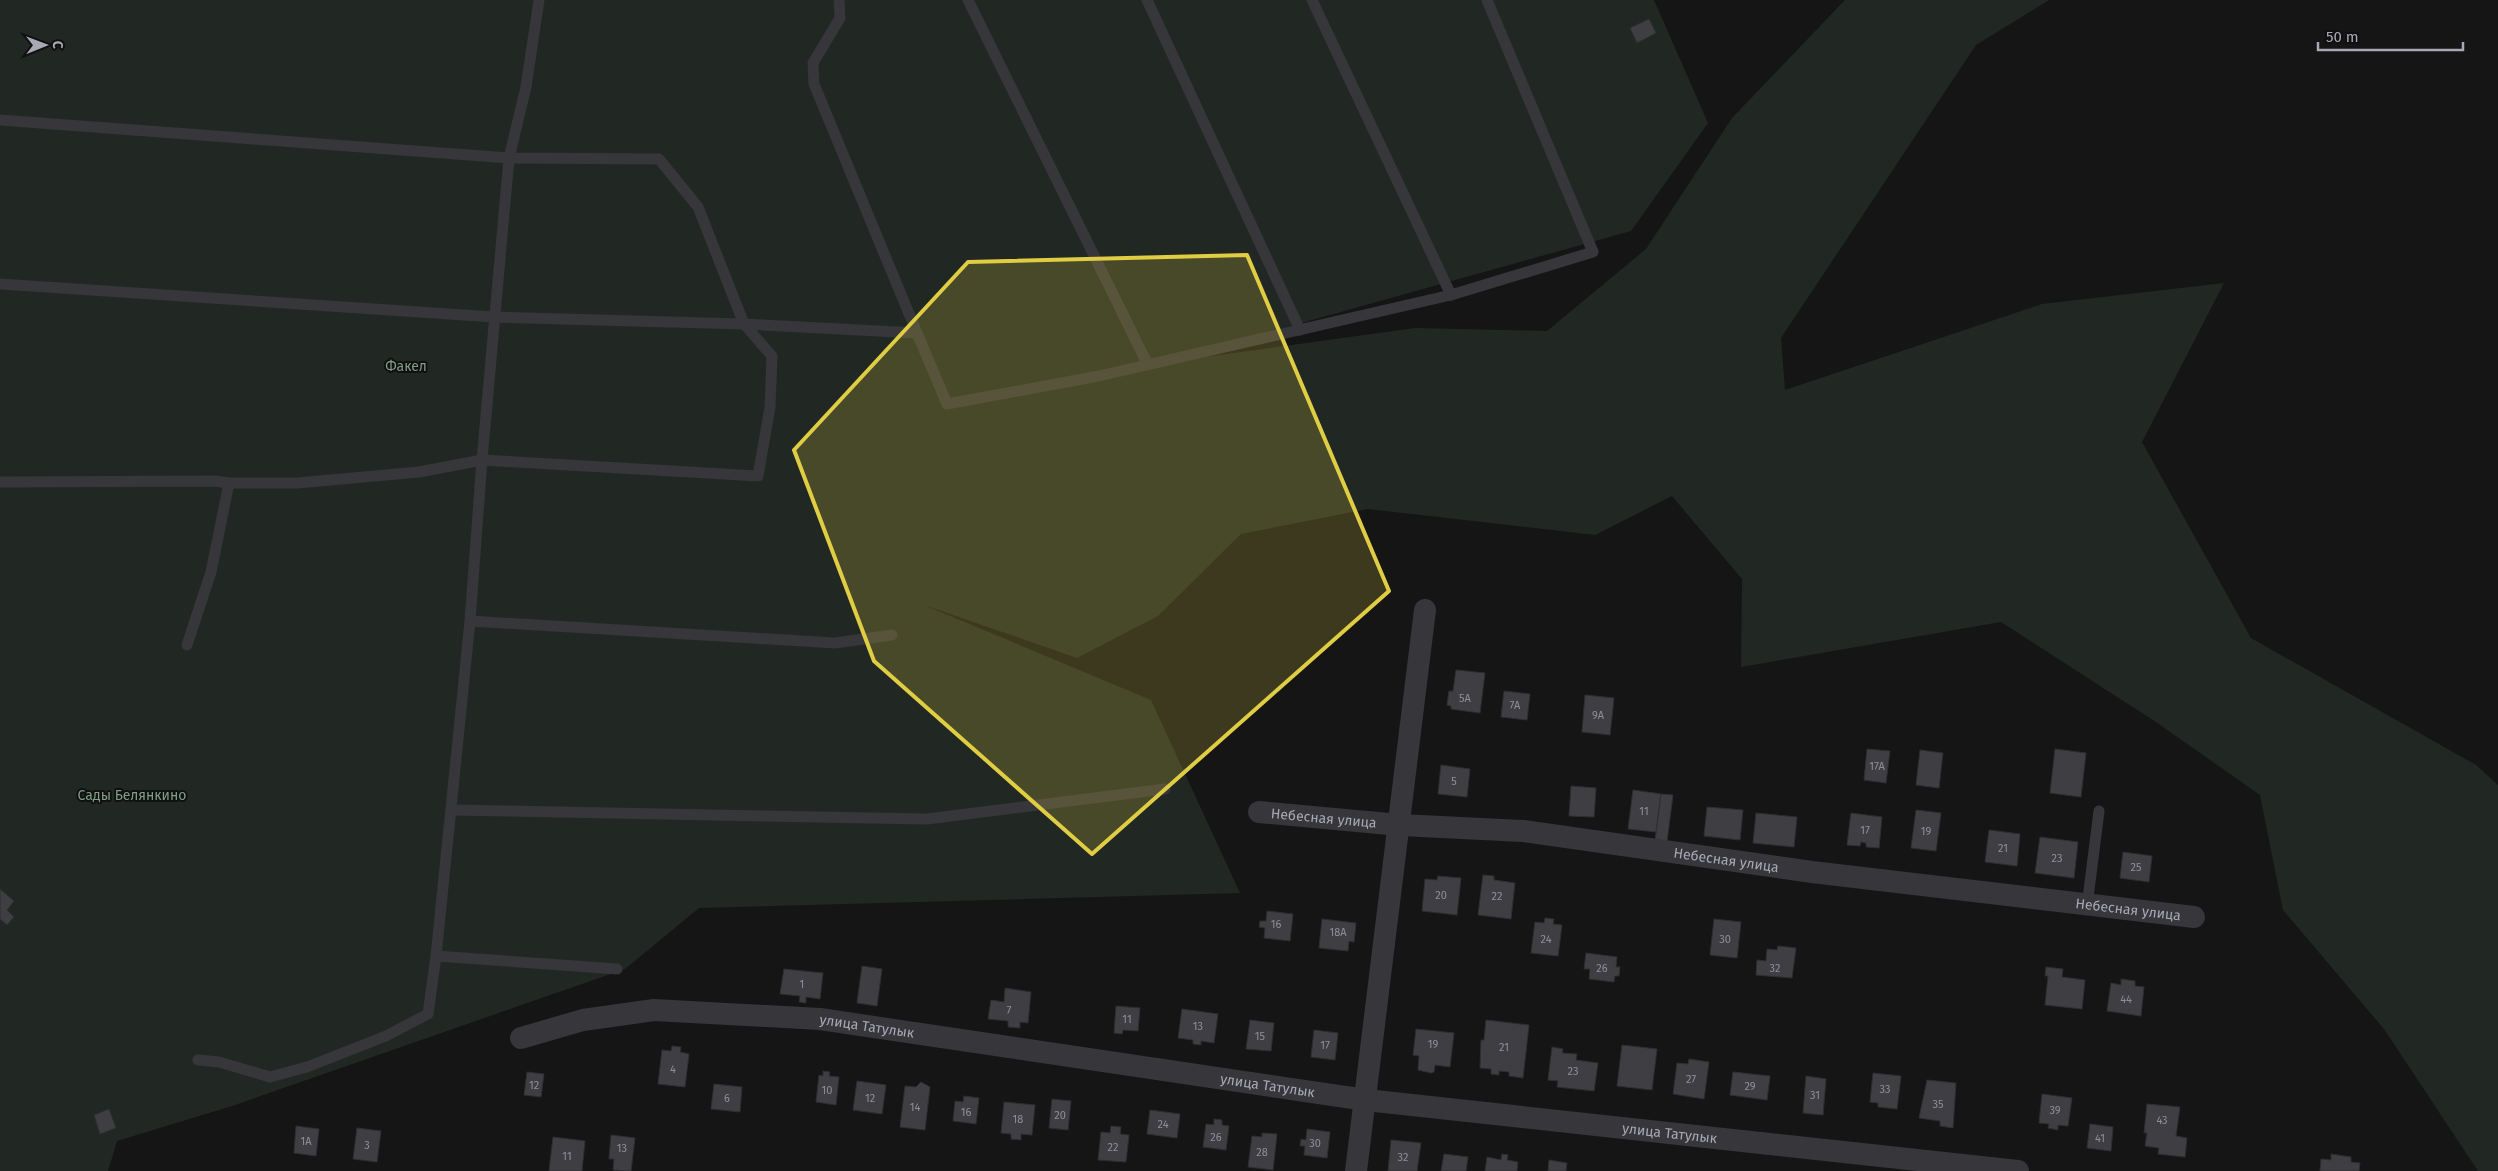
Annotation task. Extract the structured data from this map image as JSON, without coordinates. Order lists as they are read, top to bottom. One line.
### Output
{"streets":{"street":["Небесная улица","улица Татулык"]},"parks":["Факел","Сады Белянкино"],"house_numbers":["5А","7А","9А","17А","5","11","17","19","21","23","25","20","22","16","18А","24","30","26","32","1","44","7","11","13","15","19","17","21","4","23","27","12","29","33","10","31","6","12","35","14","39","16","20","18","43","24","26","41","1А","30","3","22","13","28","11","32"],"scale_bar":"50 m","north":"right"}
